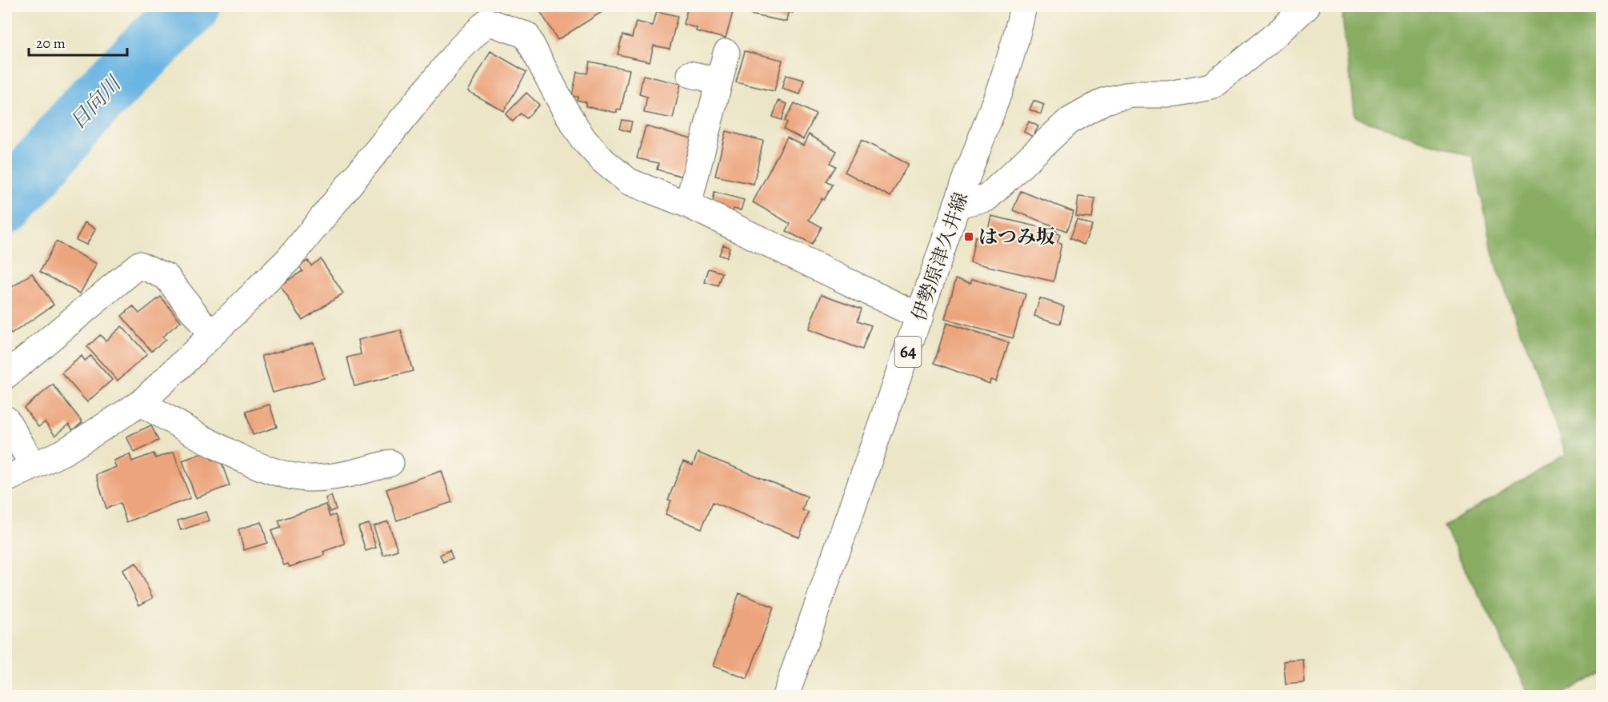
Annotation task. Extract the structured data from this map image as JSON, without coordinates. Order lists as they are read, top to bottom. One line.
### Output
{"streets":{"street":["伊勢原津久井線","64"]},"water":["日向川"],"places":{"transit":["はつみ坂"]},"scale_bar":"20 m"}
